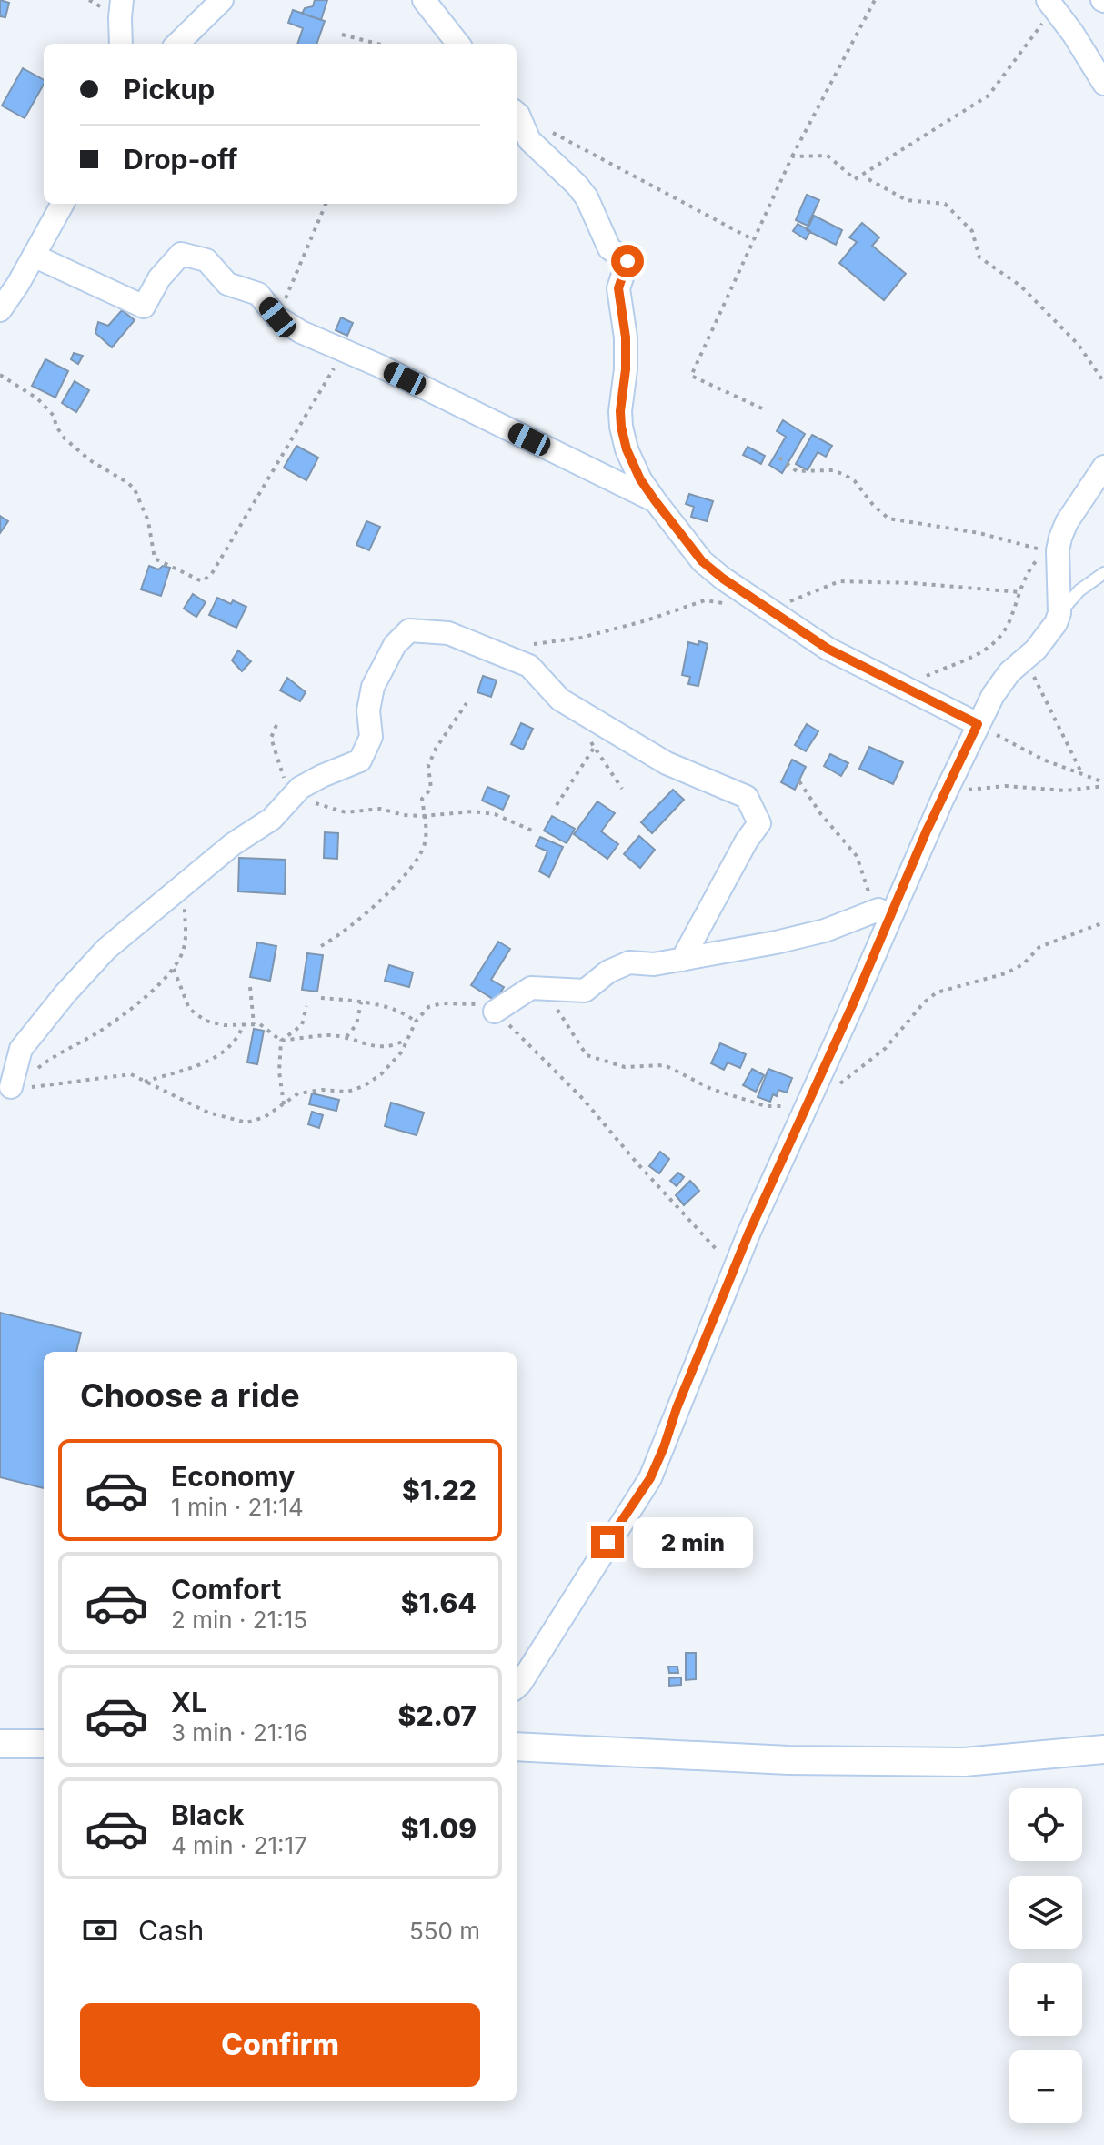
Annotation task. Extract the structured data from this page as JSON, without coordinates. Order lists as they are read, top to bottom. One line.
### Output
{"page":{"banner":["Pickup","Drop-off"],"heading":"Choose a ride","list":[{"name":"Economy","note":"1 min · 21:14","value":"$1.22"},{"name":"Comfort","note":"2 min · 21:15","value":"$1.64"},{"name":"XL","note":"3 min · 21:16","value":"$2.07"},{"name":"Black","note":"4 min · 21:17","value":"$1.09"}],"bubble":"2 min","map_buttons":["+","−"],"pay":["Cash","550 m"],"buttons":"Confirm"}}
